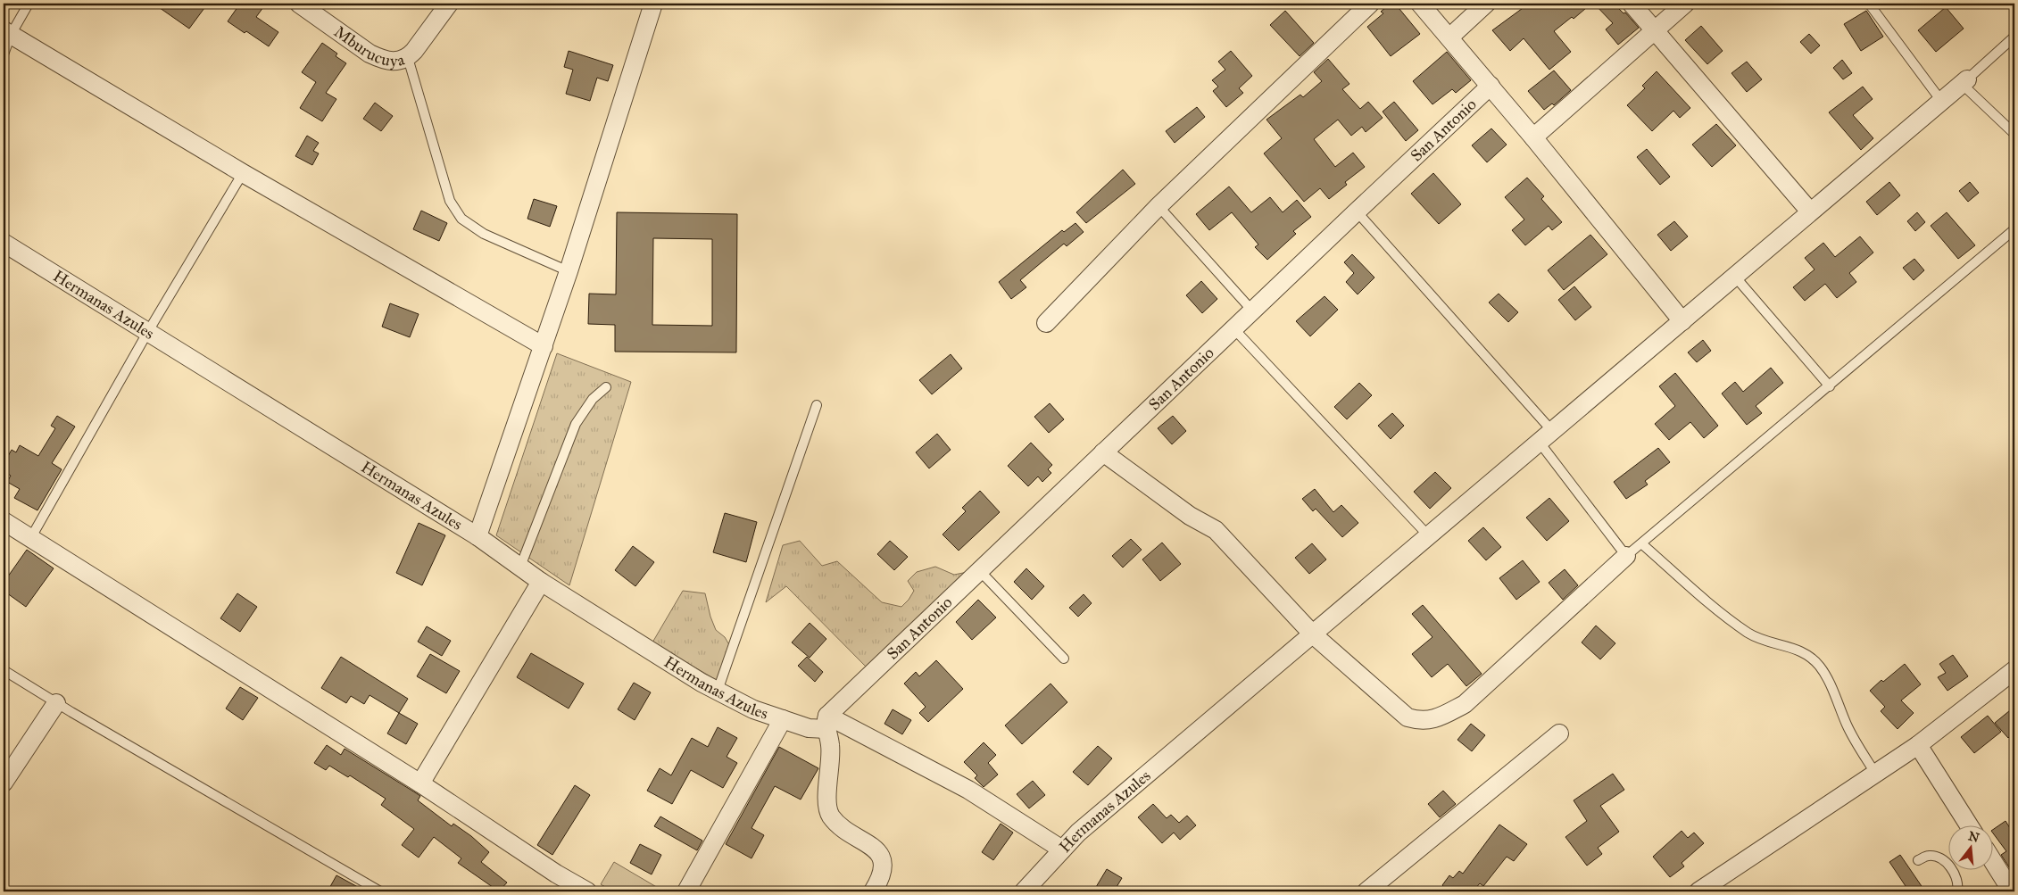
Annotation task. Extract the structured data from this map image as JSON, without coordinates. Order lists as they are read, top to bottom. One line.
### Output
{"streets":{"street":["Mburucuya","San Antonio","Hermanas Azules"]},"crossings":[["San Antonio","Hermanas Azules"]],"north":"top"}
